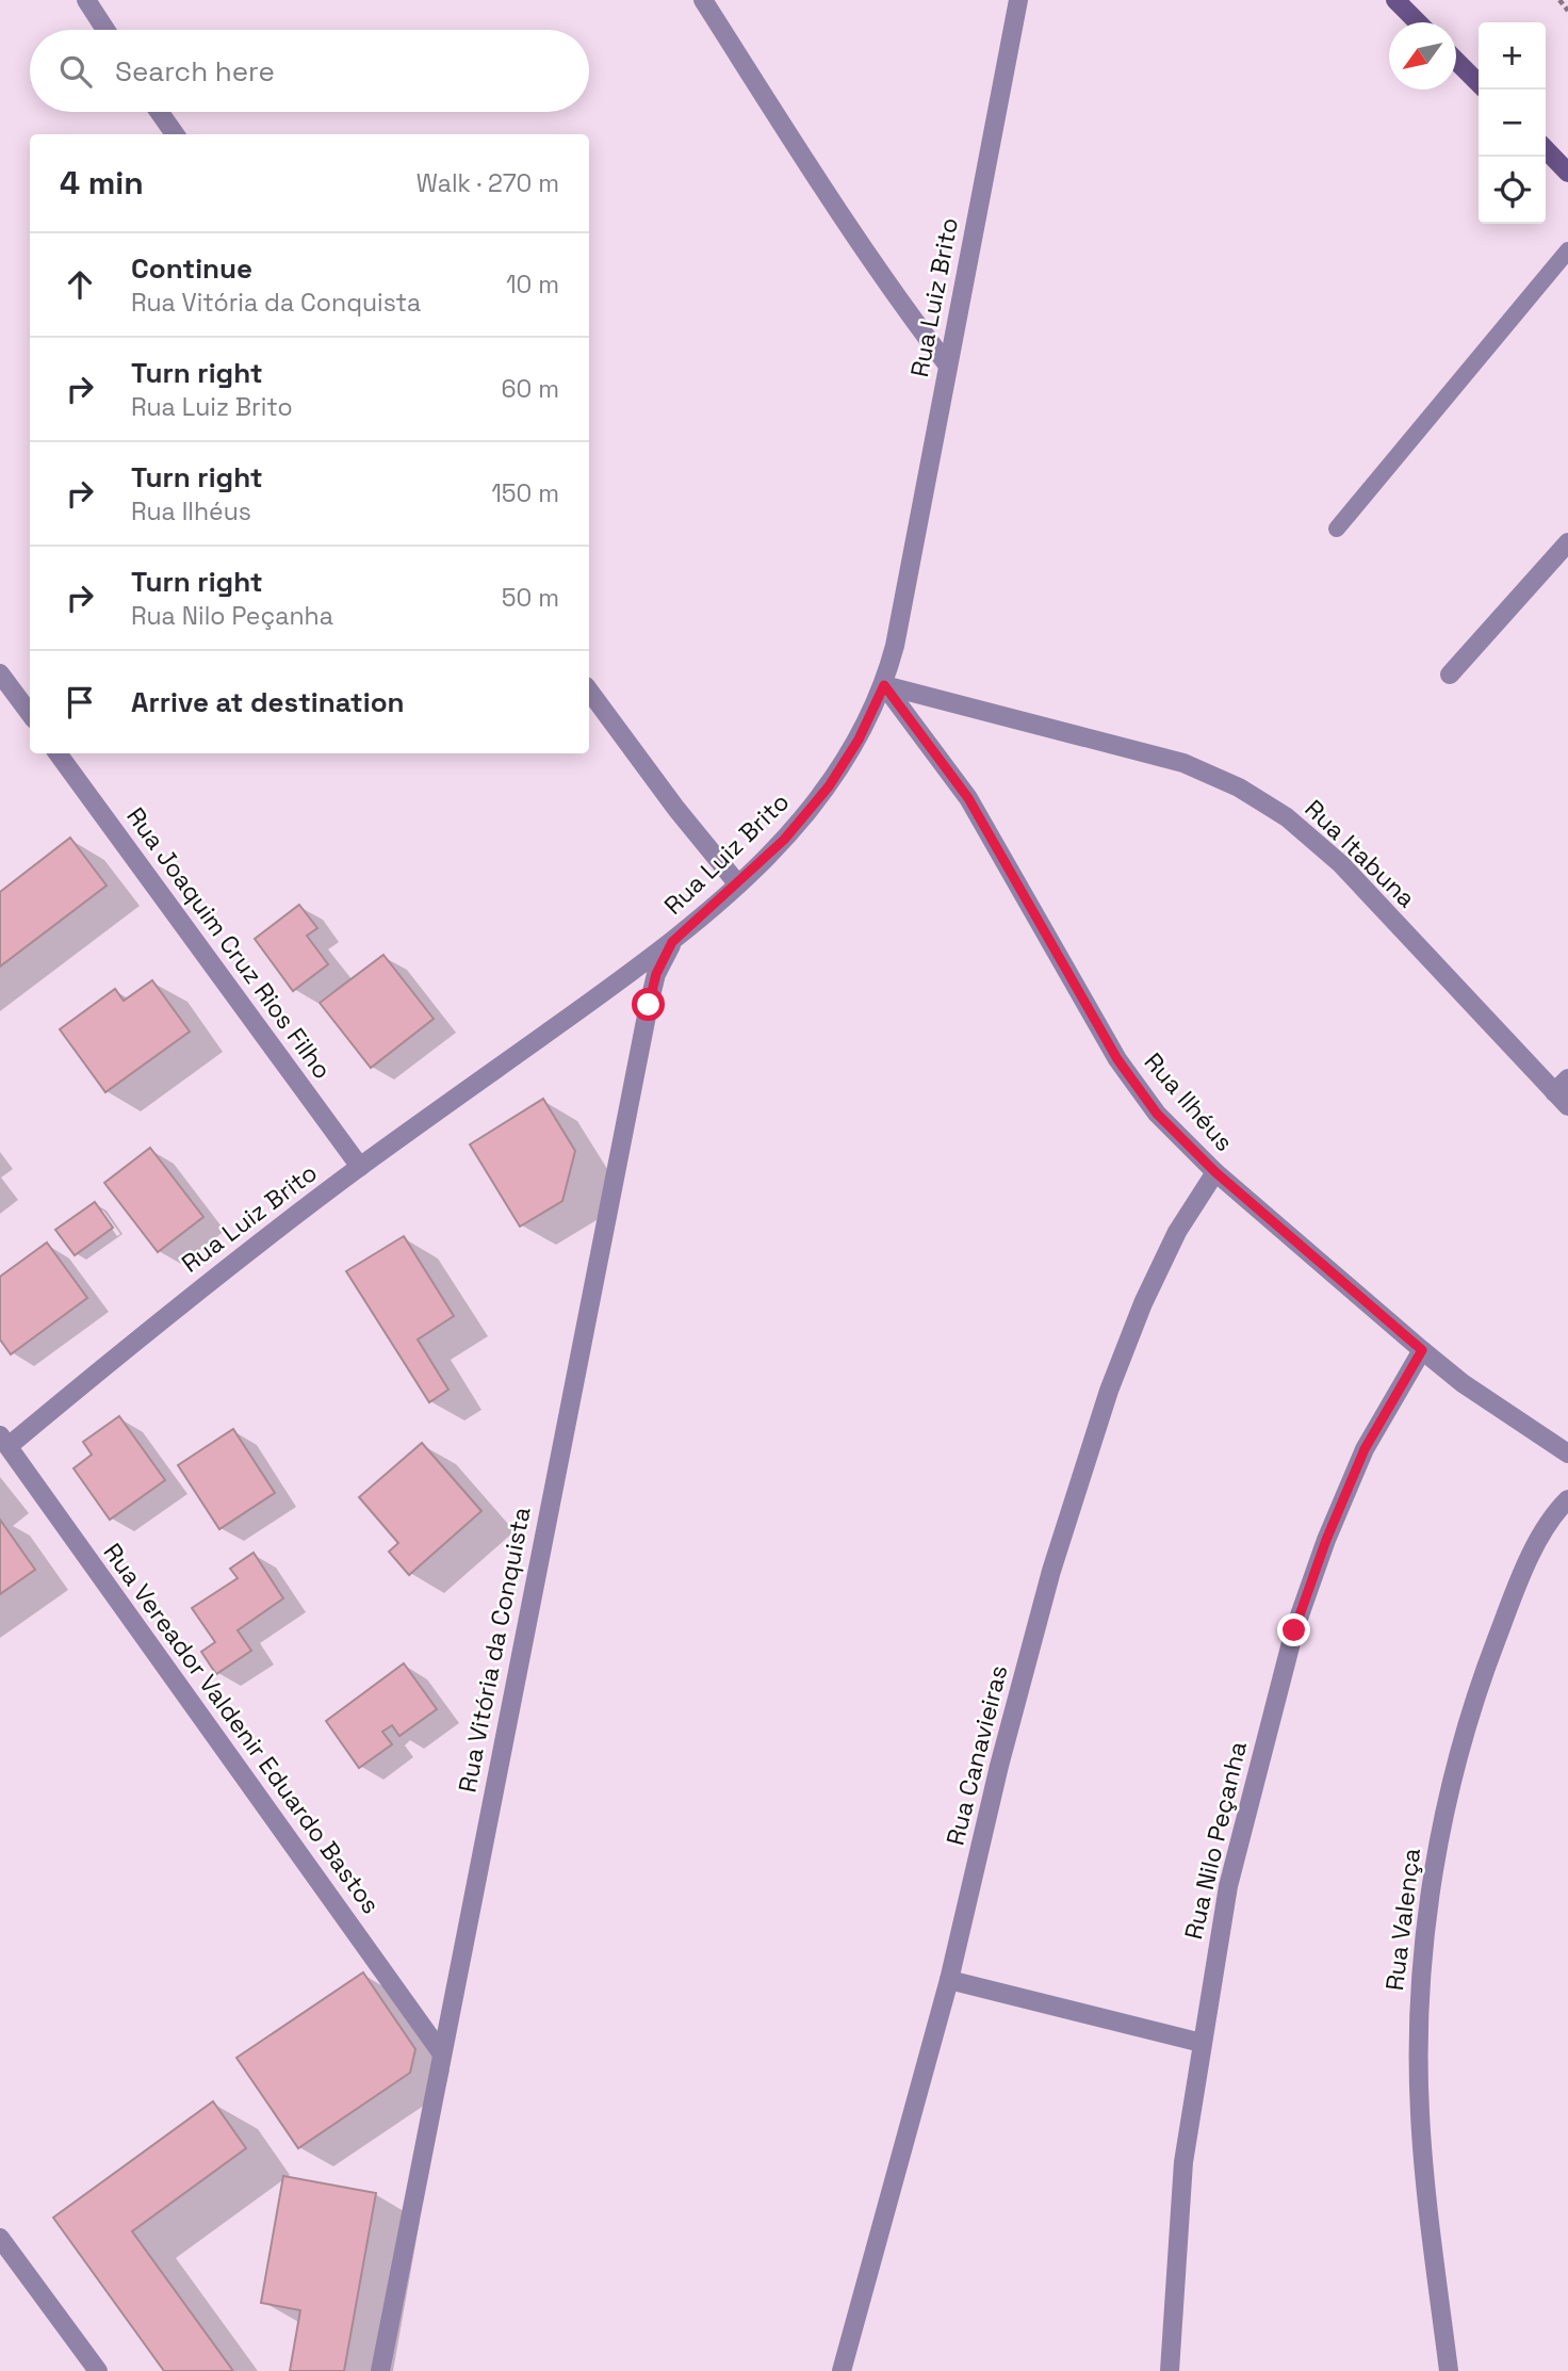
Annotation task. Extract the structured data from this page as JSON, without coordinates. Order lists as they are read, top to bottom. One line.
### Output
{"streets":{"street":["Rua Luiz Brito","Rua Itabuna","Rua Joaquim Cruz Rios Filho","Rua Ilhéus","Rua Vitória da Conquista","Rua Vereador Valdenir Eduardo Bastos","Rua Canavieiras","Rua Nilo Peçanha","Rua Valença"]},"crossings":[["Rua Luiz Brito","Rua Itabuna"],["Rua Luiz Brito","Rua Joaquim Cruz Rios Filho"],["Rua Luiz Brito","Rua Ilhéus"],["Rua Luiz Brito","Rua Vitória da Conquista"],["Rua Luiz Brito","Rua Vereador Valdenir Eduardo Bastos"],["Rua Itabuna","Rua Ilhéus"],["Rua Ilhéus","Rua Canavieiras"],["Rua Ilhéus","Rua Nilo Peçanha"],["Rua Vitória da Conquista","Rua Vereador Valdenir Eduardo Bastos"]],"north":"bottom left","page":{"map_buttons":["+","−"],"search":"Search here","heading":["4 min","Walk · 270 m"],"list":[["Continue","Rua Vitória da Conquista","10 m"],["Turn right","Rua Luiz Brito","60 m"],["Turn right","Rua Ilhéus","150 m"],["Turn right","Rua Nilo Peçanha","50 m"],"Arrive at destination"]}}
